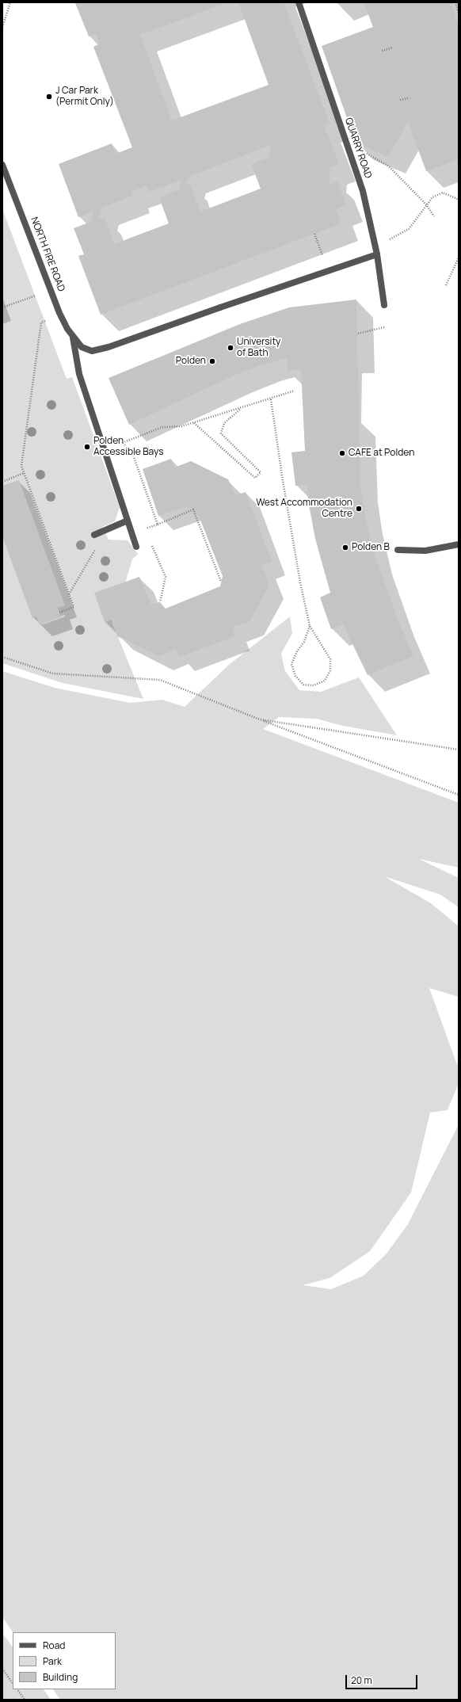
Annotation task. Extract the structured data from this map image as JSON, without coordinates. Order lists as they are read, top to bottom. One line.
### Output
{"streets":{"street":["QUARRY ROAD","NORTH FIRE ROAD"]},"crossings":[["QUARRY ROAD","NORTH FIRE ROAD"]],"places":["J Car Park (Permit Only)","University of Bath","Polden","Polden Accessible Bays","CAFE at Polden","West Accommodation Centre","Polden B"],"legend":["Road","Park","Building"],"scale_bar":"20 m"}
